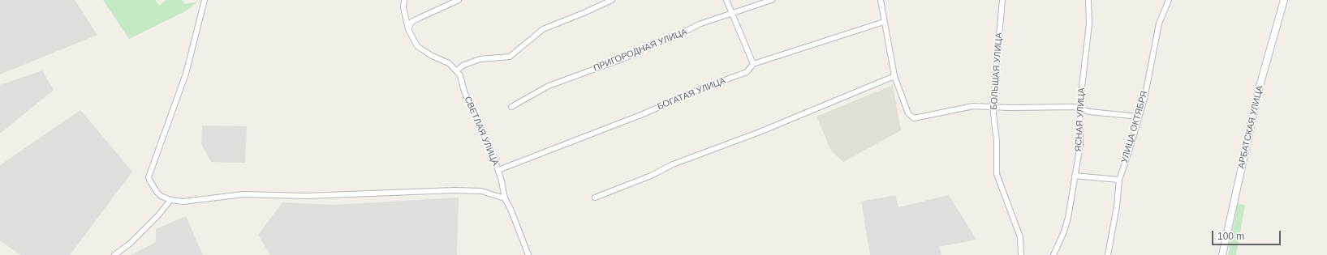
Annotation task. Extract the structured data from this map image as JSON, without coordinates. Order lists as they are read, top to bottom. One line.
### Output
{"streets":{"main road":["АРБАТСКАЯ УЛИЦА"],"street":["ПРИГОРОДНАЯ УЛИЦА","БОЛЬШАЯ УЛИЦА","БОГАТАЯ УЛИЦА","ЯСНАЯ УЛИЦА","УЛИЦА ОКТЯБРЯ","СВЕТЛАЯ УЛИЦА"]},"crossings":[["БОГАТАЯ УЛИЦА","СВЕТЛАЯ УЛИЦА"]],"scale_bar":"100 m"}
